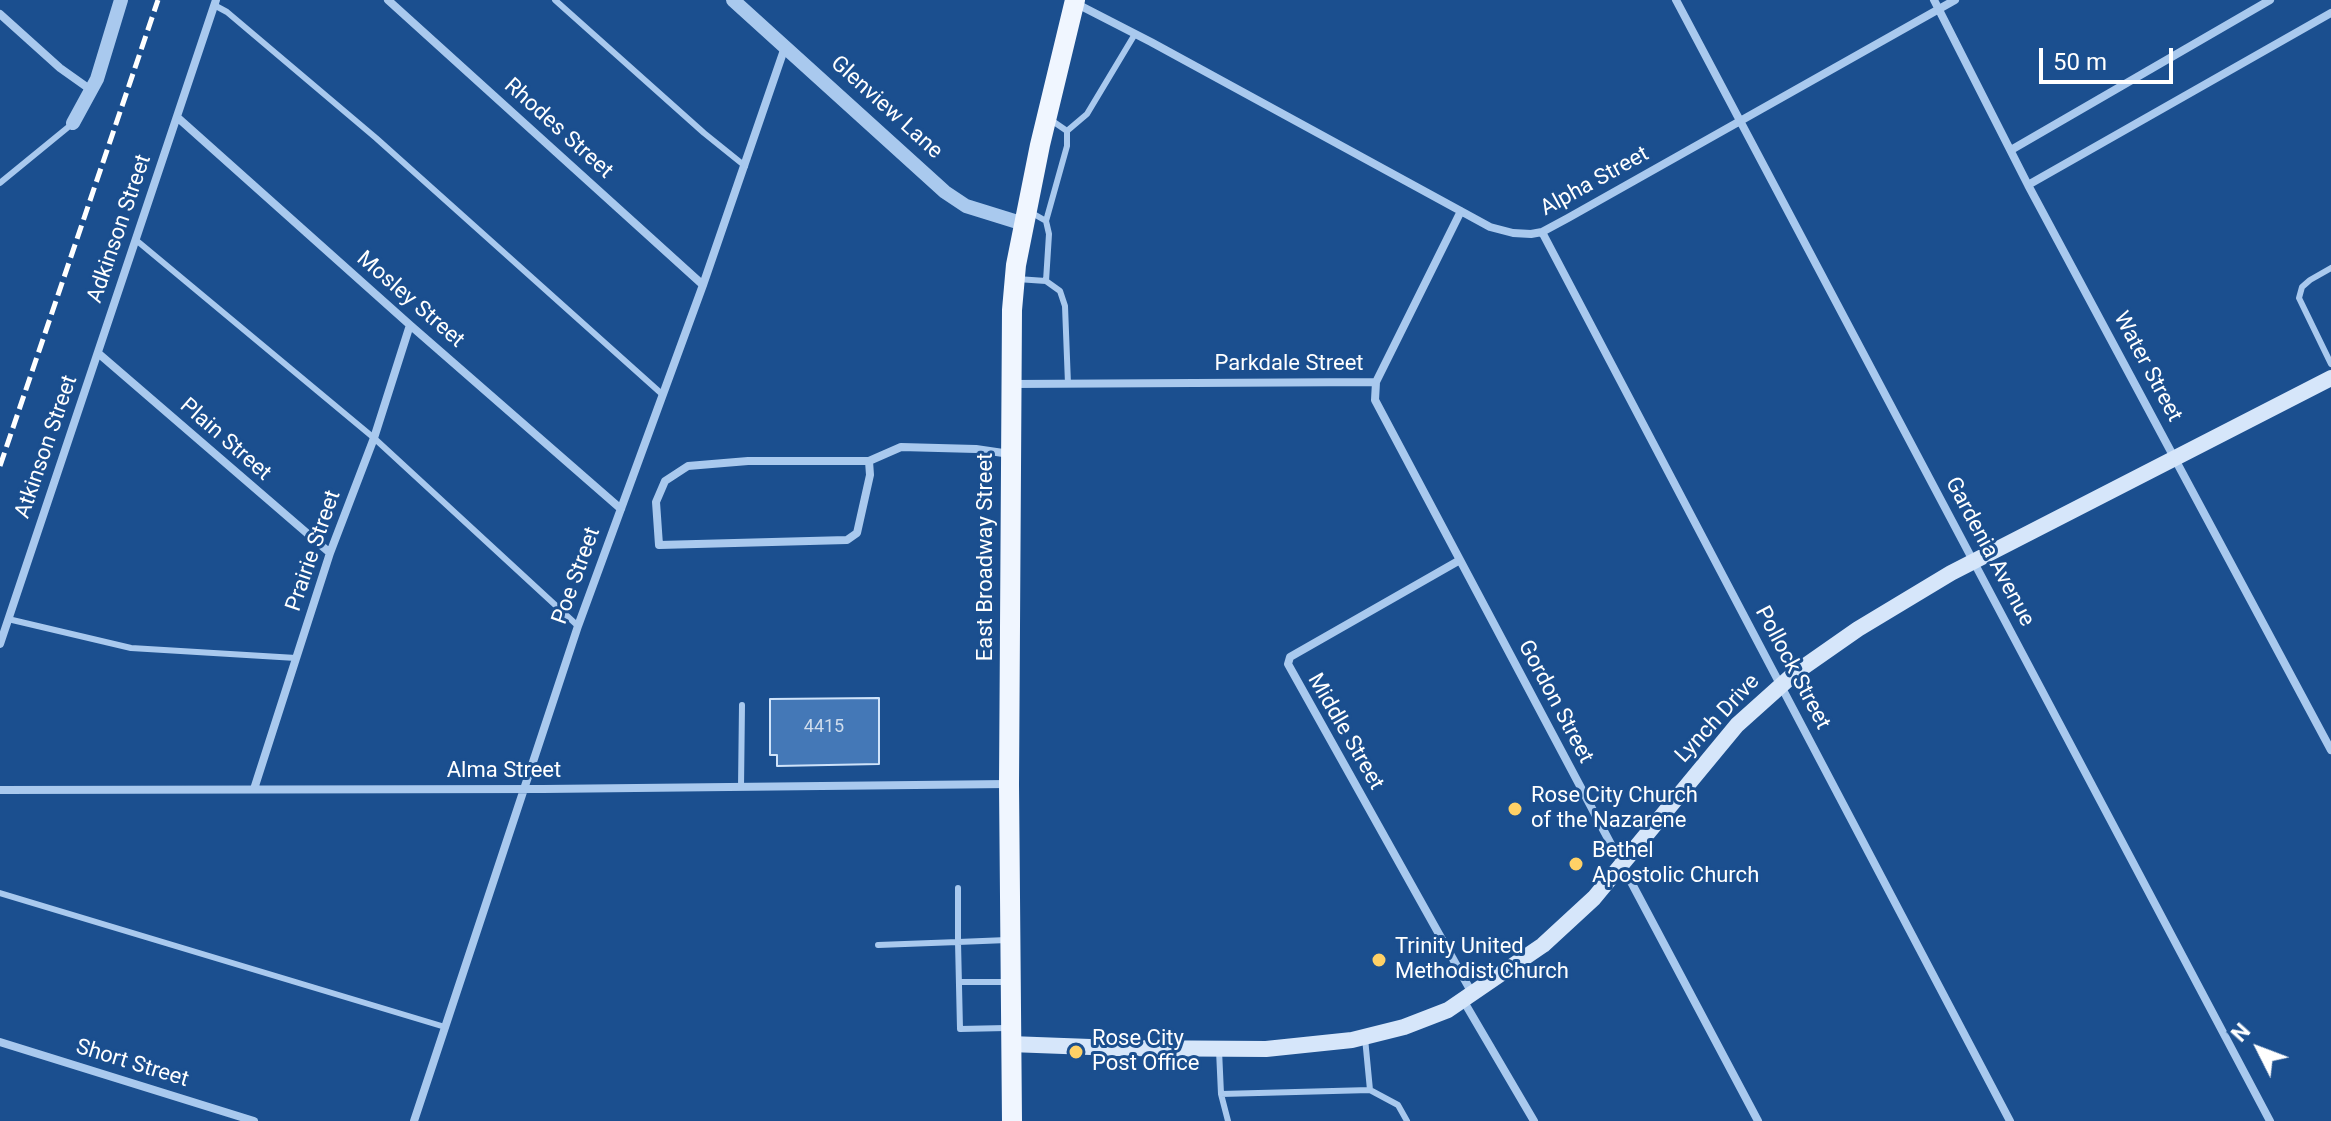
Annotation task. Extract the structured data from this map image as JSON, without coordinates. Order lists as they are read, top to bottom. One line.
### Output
{"streets":{"main road":["East Broadway Street","Lynch Drive"],"street":["Glenview Lane","Rhodes Street","Alpha Street","Adkinson Street","Mosley Street","Parkdale Street","Water Street","Plain Street","Atkinson Street","Prairie Street","Gardenia Avenue","Poe Street","Pollock Street","Gordon Street","Middle Street","Alma Street","Short Street"]},"crossings":[["Glenview Lane","East Broadway Street"],["Glenview Lane","Poe Street"],["Rhodes Street","Poe Street"],["Alpha Street","Parkdale Street"],["Alpha Street","Water Street"],["Alpha Street","Gardenia Avenue"],["Alpha Street","East Broadway Street"],["Alpha Street","Pollock Street"],["Adkinson Street","Mosley Street"],["Adkinson Street","Plain Street"],["Adkinson Street","Atkinson Street"],["Mosley Street","Prairie Street"],["Mosley Street","Poe Street"],["Parkdale Street","East Broadway Street"],["Parkdale Street","Gordon Street"],["Water Street","Lynch Drive"],["Plain Street","Atkinson Street"],["Plain Street","Prairie Street"],["Prairie Street","Alma Street"],["Gardenia Avenue","Lynch Drive"],["East Broadway Street","Lynch Drive"],["East Broadway Street","Alma Street"],["Poe Street","Alma Street"],["Pollock Street","Lynch Drive"],["Gordon Street","Lynch Drive"],["Gordon Street","Middle Street"],["Lynch Drive","Middle Street"]],"places":["Rose City Church of the Nazarene","Bethel Apostolic Church","Trinity United Methodist Church","Rose City Post Office"],"house_numbers":["4415"],"scale_bar":"50 m","north":"top left"}
